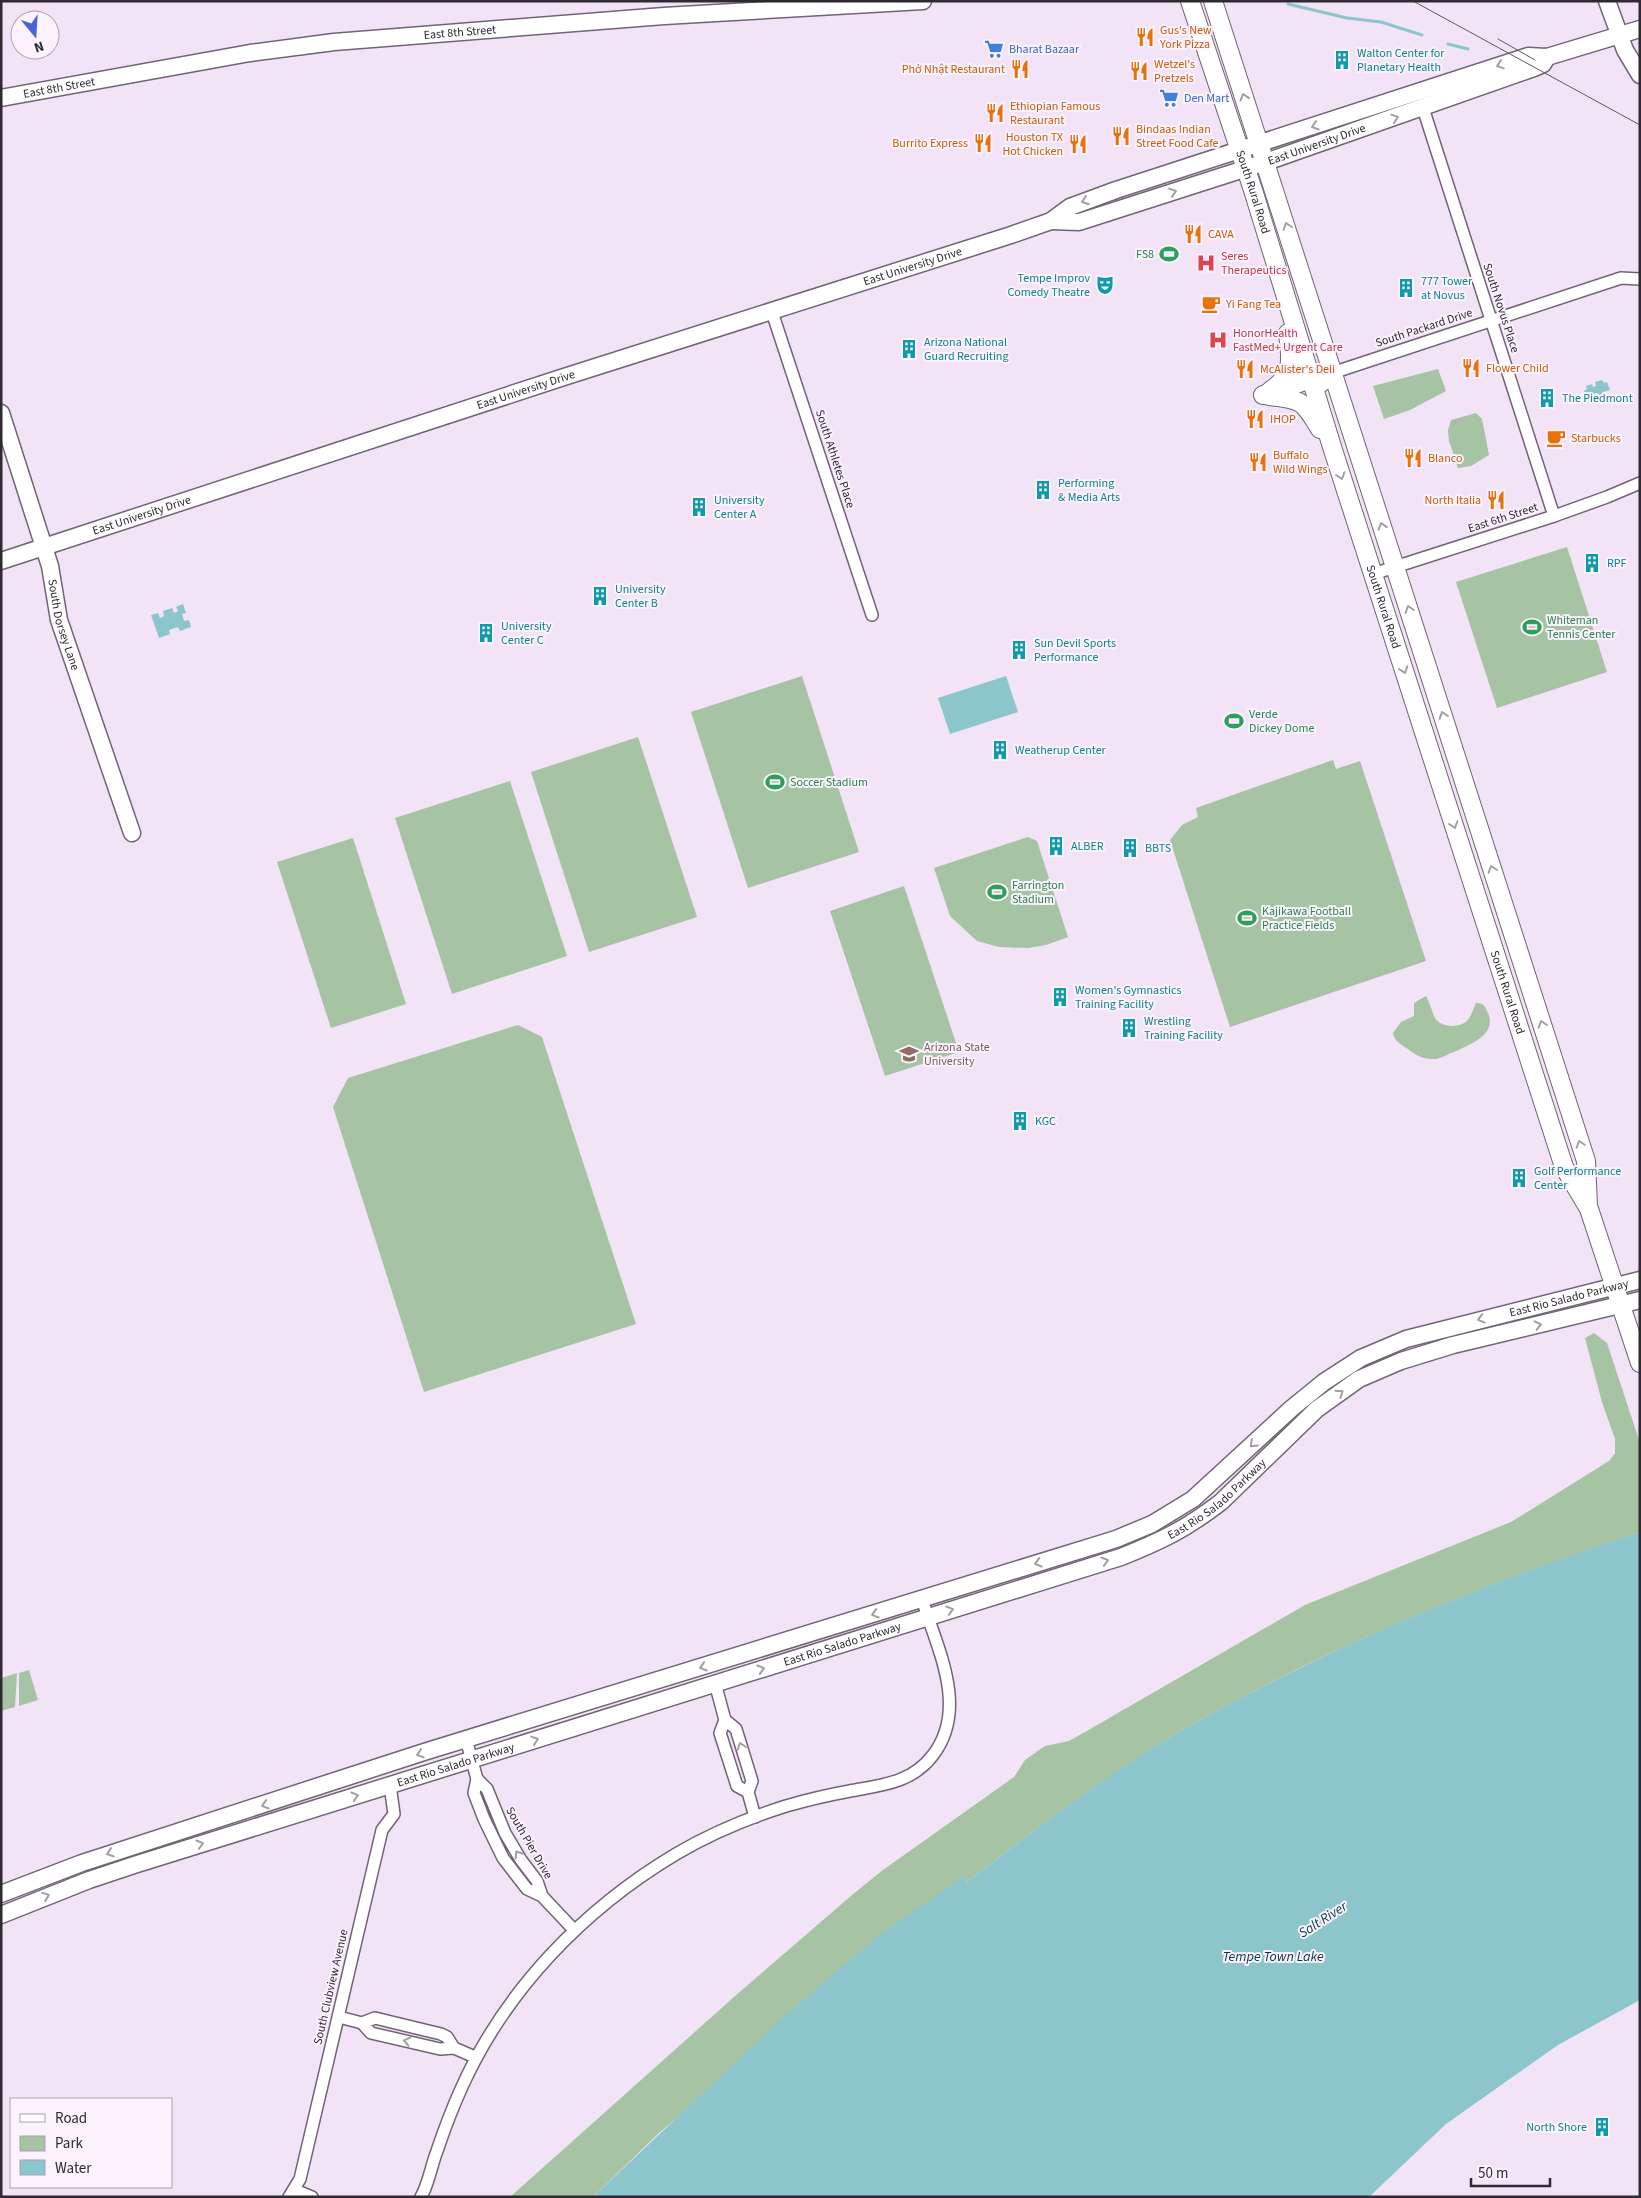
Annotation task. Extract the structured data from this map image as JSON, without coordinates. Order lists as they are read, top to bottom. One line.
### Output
{"streets":{"main road":["East 8th Street","East University Drive","South Rural Road","South Dorsey Lane","East Rio Salado Parkway"],"street":["South Novus Place","South Packard Drive","South Athletes Place","East 6th Street","South Pier Drive","South Clubview Avenue"]},"crossings":[["East University Drive","South Rural Road"],["East University Drive","South Novus Place"],["East University Drive","South Athletes Place"],["East University Drive","South Dorsey Lane"],["South Rural Road","South Packard Drive"],["South Rural Road","East 6th Street"],["South Rural Road","East Rio Salado Parkway"],["South Novus Place","South Packard Drive"],["South Novus Place","East 6th Street"],["East Rio Salado Parkway","South Pier Drive"],["East Rio Salado Parkway","South Clubview Avenue"]],"water":["Salt River","Tempe Town Lake"],"places":{"restaurant":["Gus's New York Pizza","Phở Nhật Restaurant","Wetzel's Pretzels","Ethiopian Famous Restaurant","Bindaas Indian Street Food Cafe","Burrito Express","Houston TX Hot Chicken","CAVA","Flower Child","McAlister's Deli","IHOP","Blanco","Buffalo Wild Wings","North Italia"],"supermarket":["Bharat Bazaar","Den Mart"],"building":["Walton Center for Planetary Health","777 Tower at Novus","Arizona National Guard Recruiting","The Piedmont","Performing & Media Arts","University Center A","RPF","University Center B","University Center C","Sun Devil Sports Performance","Weatherup Center","ALBER","BBTS","Women's Gymnastics Training Facility","Wrestling Training Facility","KGC","Golf Performance Center","North Shore"],"sports":["FS8","Whiteman Tennis Center","Verde Dickey Dome","Soccer Stadium","Farrington Stadium","Kajikawa Football Practice Fields"],"hospital":["Seres Therapeutics","HonorHealth FastMed+ Urgent Care"],"theatre":["Tempe Improv Comedy Theatre"],"cafe":["Yi Fang Tea","Starbucks"],"school or university":["Arizona State University"]},"legend":["Road","Park","Water"],"scale_bar":"50 m","north":"bottom"}
